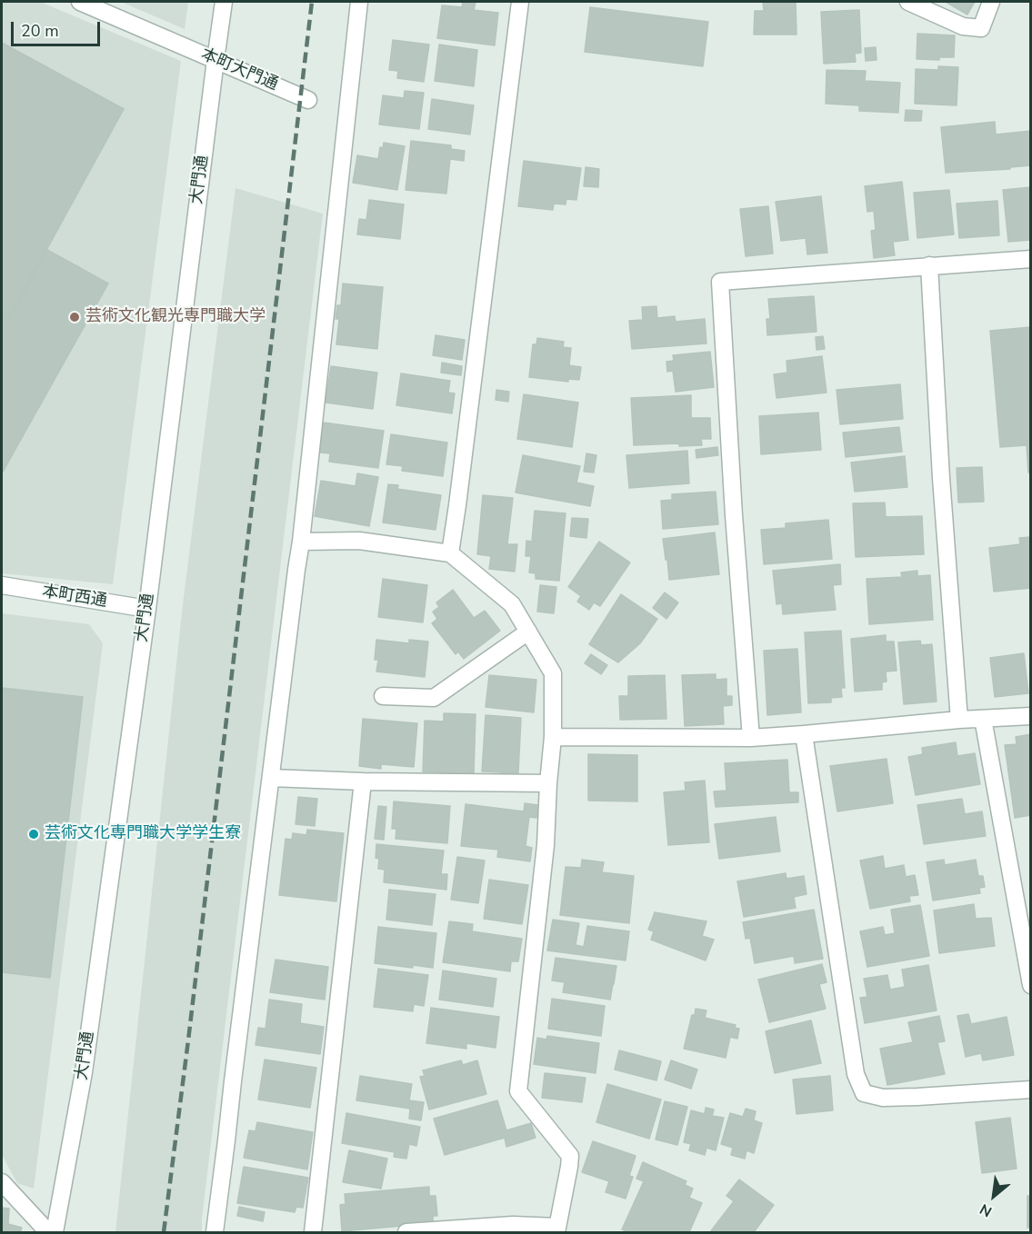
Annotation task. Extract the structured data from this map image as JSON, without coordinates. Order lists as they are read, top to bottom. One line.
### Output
{"streets":{"street":["本町大門通","大門通","本町西通"]},"crossings":[["本町大門通","大門通"],["大門通","本町西通"]],"places":["芸術文化観光専門職大学","芸術文化専門職大学学生寮"],"scale_bar":"20 m","north":"bottom left"}
